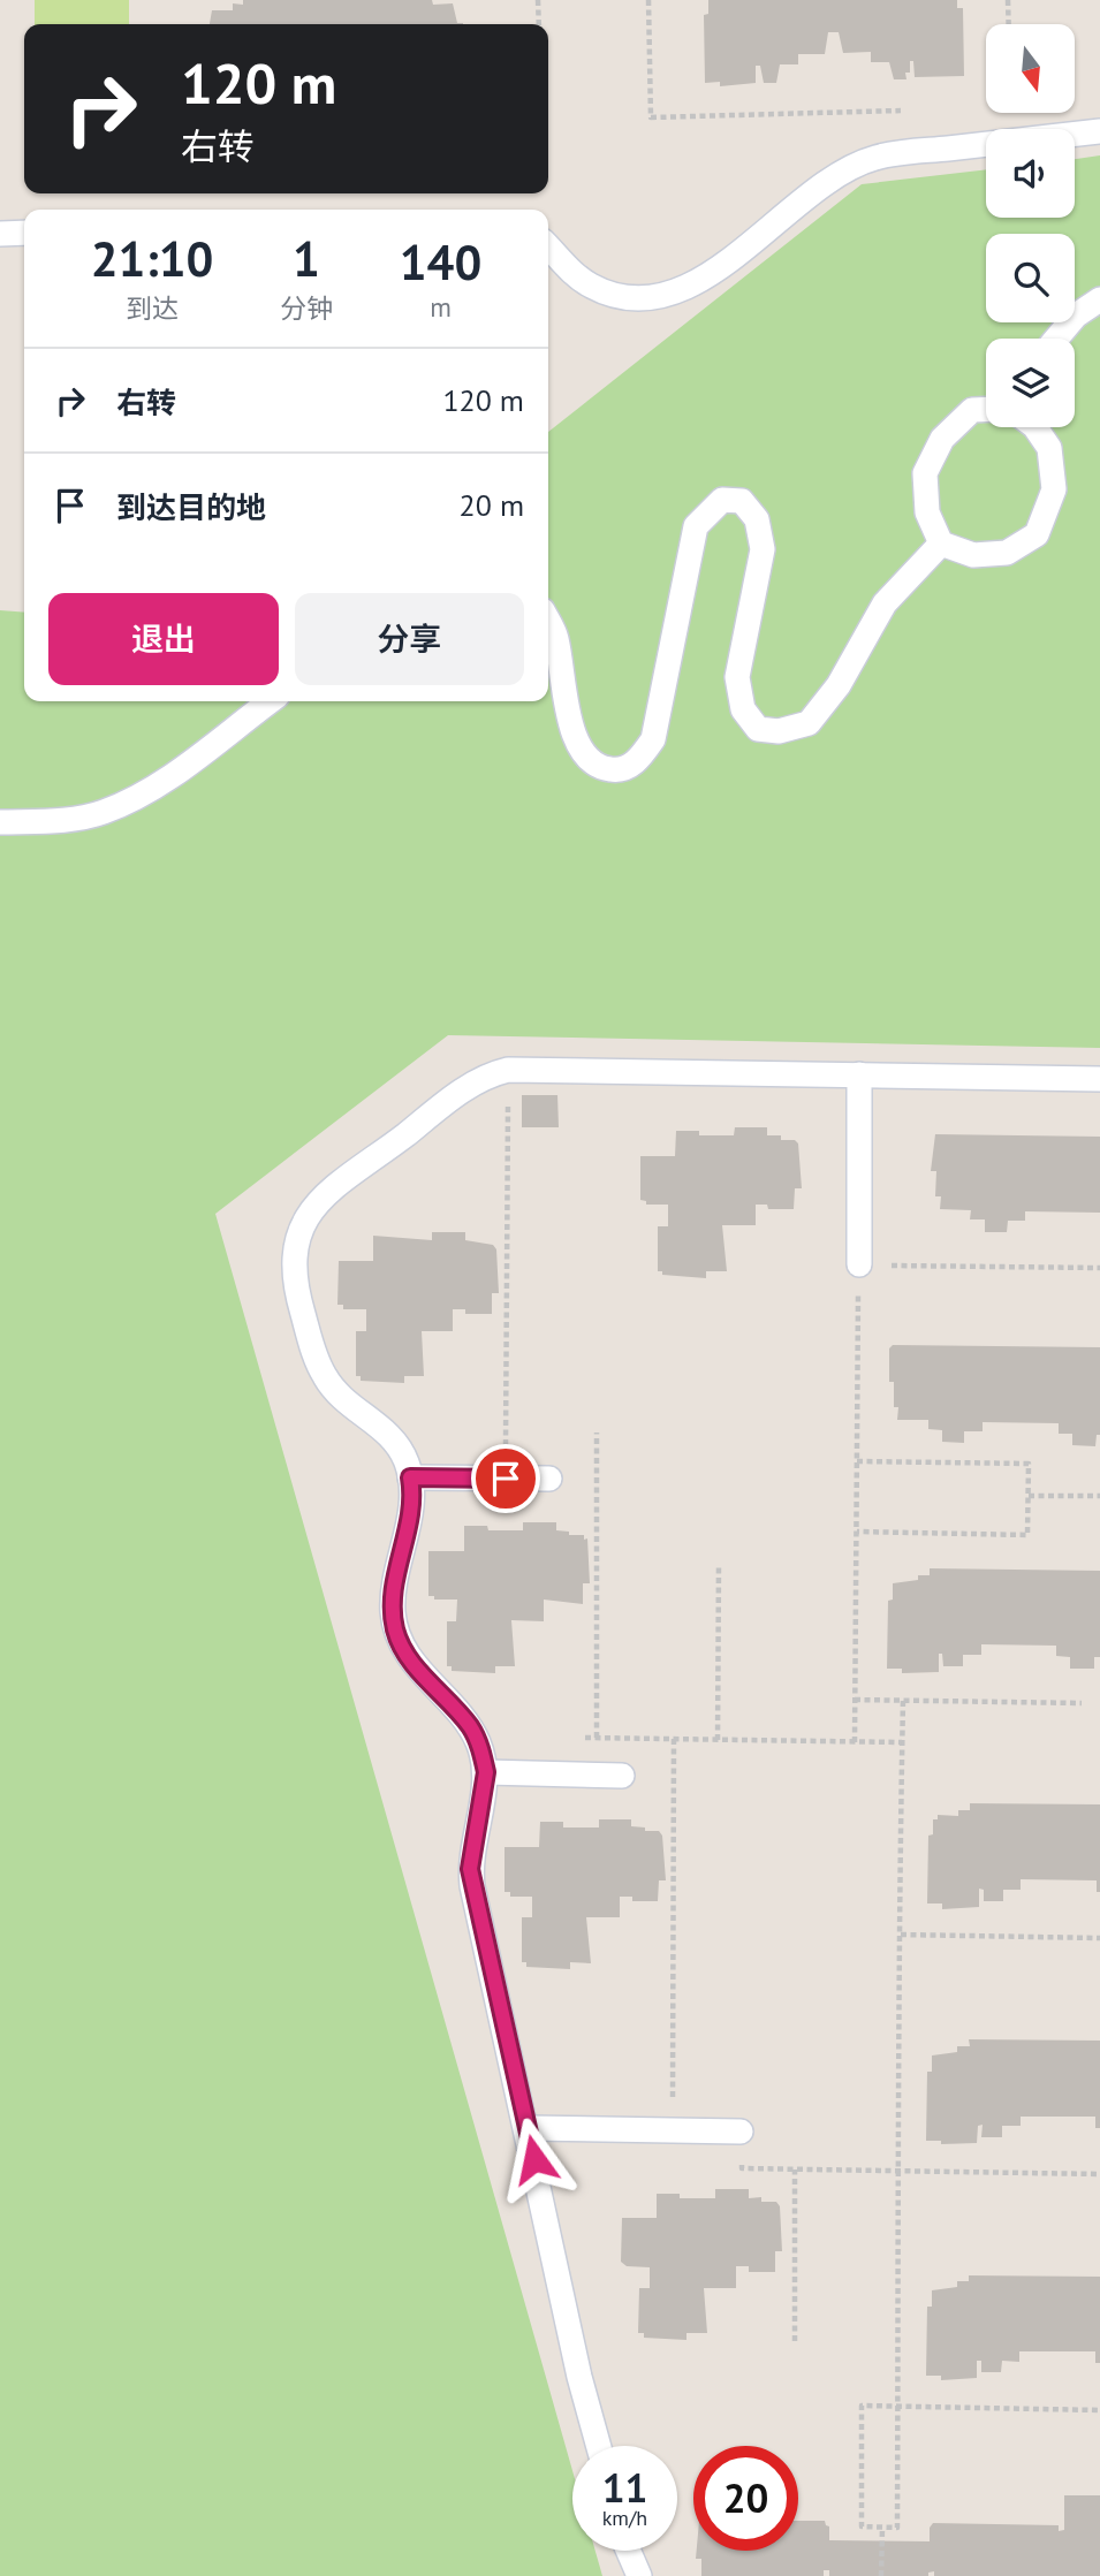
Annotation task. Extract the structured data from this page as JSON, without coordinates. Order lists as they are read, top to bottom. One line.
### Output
{"north":"bottom","page":{"turn":["120 m","右转"],"eta":["21:10","到达","1","分钟","140","m"],"list":[{"name":"右转","value":"120 m"},{"name":"到达目的地","value":"20 m"}],"buttons":["退出","分享"],"speed":"11 km/h","limit":"20"}}
